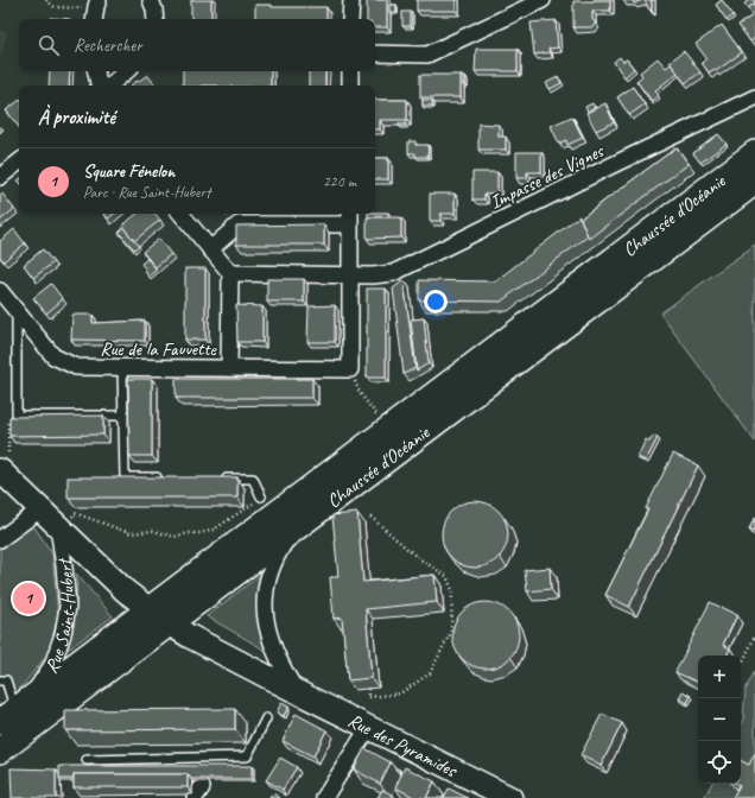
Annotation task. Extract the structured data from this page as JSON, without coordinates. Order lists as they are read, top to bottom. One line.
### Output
{"streets":{"main road":["Chaussée d'Océanie"],"street":["Impasse des Vignes","Rue de la Fauvette","Rue Saint-Hubert","Rue des Pyramides"]},"crossings":[["Chaussée d'Océanie","Rue Saint-Hubert"],["Chaussée d'Océanie","Rue des Pyramides"],["Rue Saint-Hubert","Rue des Pyramides"]],"page":{"search":"Rechercher","heading":"À proximité","list":[{"mark":"1","name":"Square Fénelon","note":"Parc · Rue Saint-Hubert","value":"220 m"}],"pins":"1","map_buttons":["+","−"]}}
